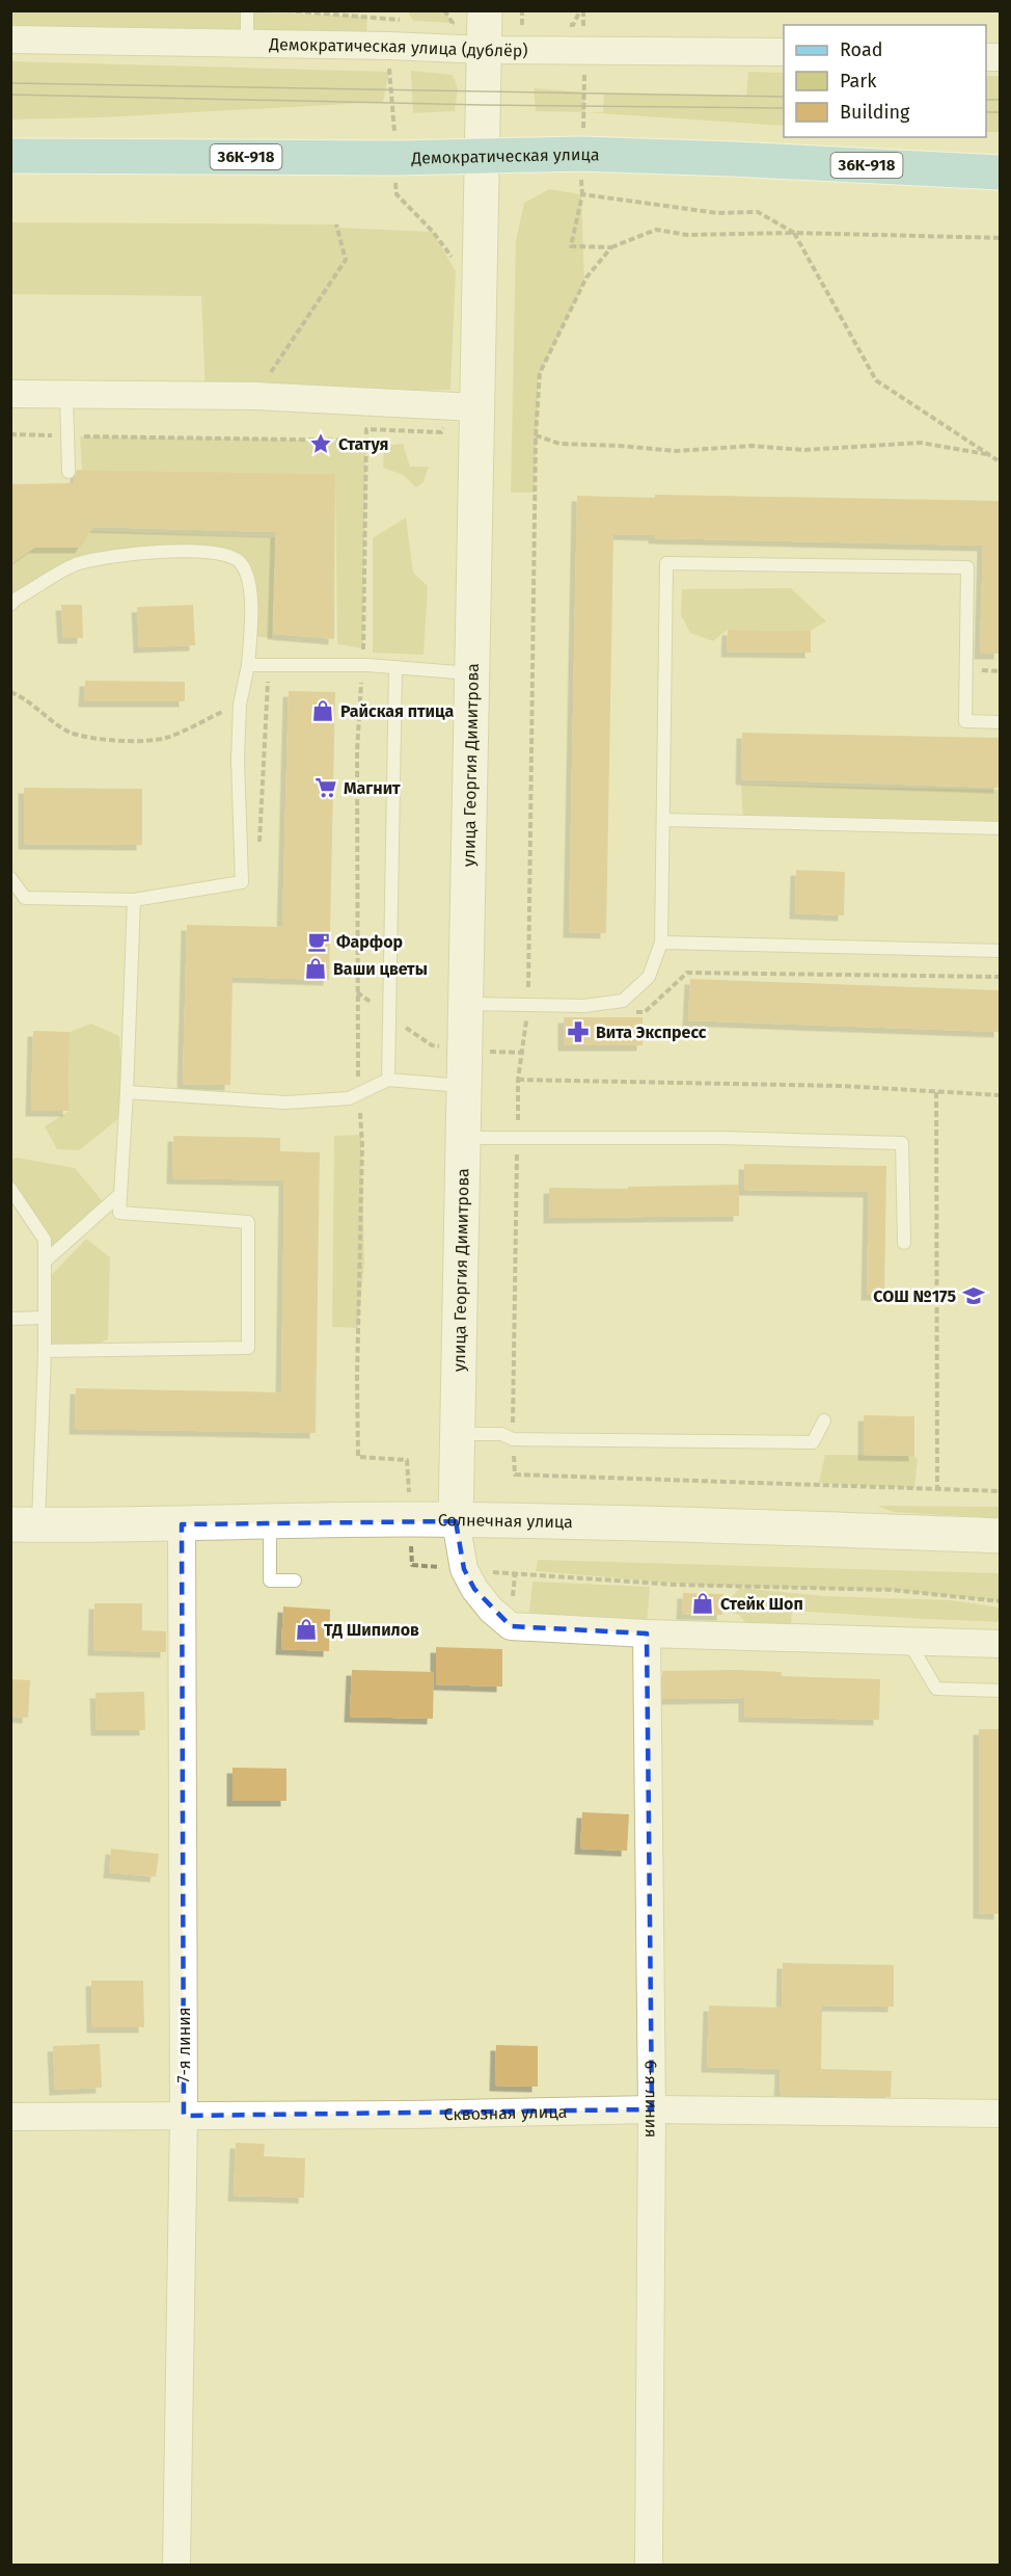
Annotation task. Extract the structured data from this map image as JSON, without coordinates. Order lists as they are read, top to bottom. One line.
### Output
{"streets":{"main road":["36К-918","Демократическая улица","улица Георгия Димитрова","Солнечная улица"],"street":["Демократическая улица (дублёр)","7-я линия","6-я линия","Сквозная улица"]},"crossings":[["Демократическая улица (дублёр)","улица Георгия Димитрова"],["Демократическая улица","улица Георгия Димитрова"],["улица Георгия Димитрова","Солнечная улица"],["Солнечная улица","7-я линия"],["7-я линия","Сквозная улица"],["6-я линия","Сквозная улица"]],"places":{"place":["Статуя"],"shop":["Райская птица","Ваши цветы","Стейк Шоп","ТД Шипилов"],"supermarket":["Магнит"],"cafe":["Фарфор"],"pharmacy":["Вита Экспресс"],"school or university":["СОШ №175"]},"legend":["Road","Park","Building"]}
